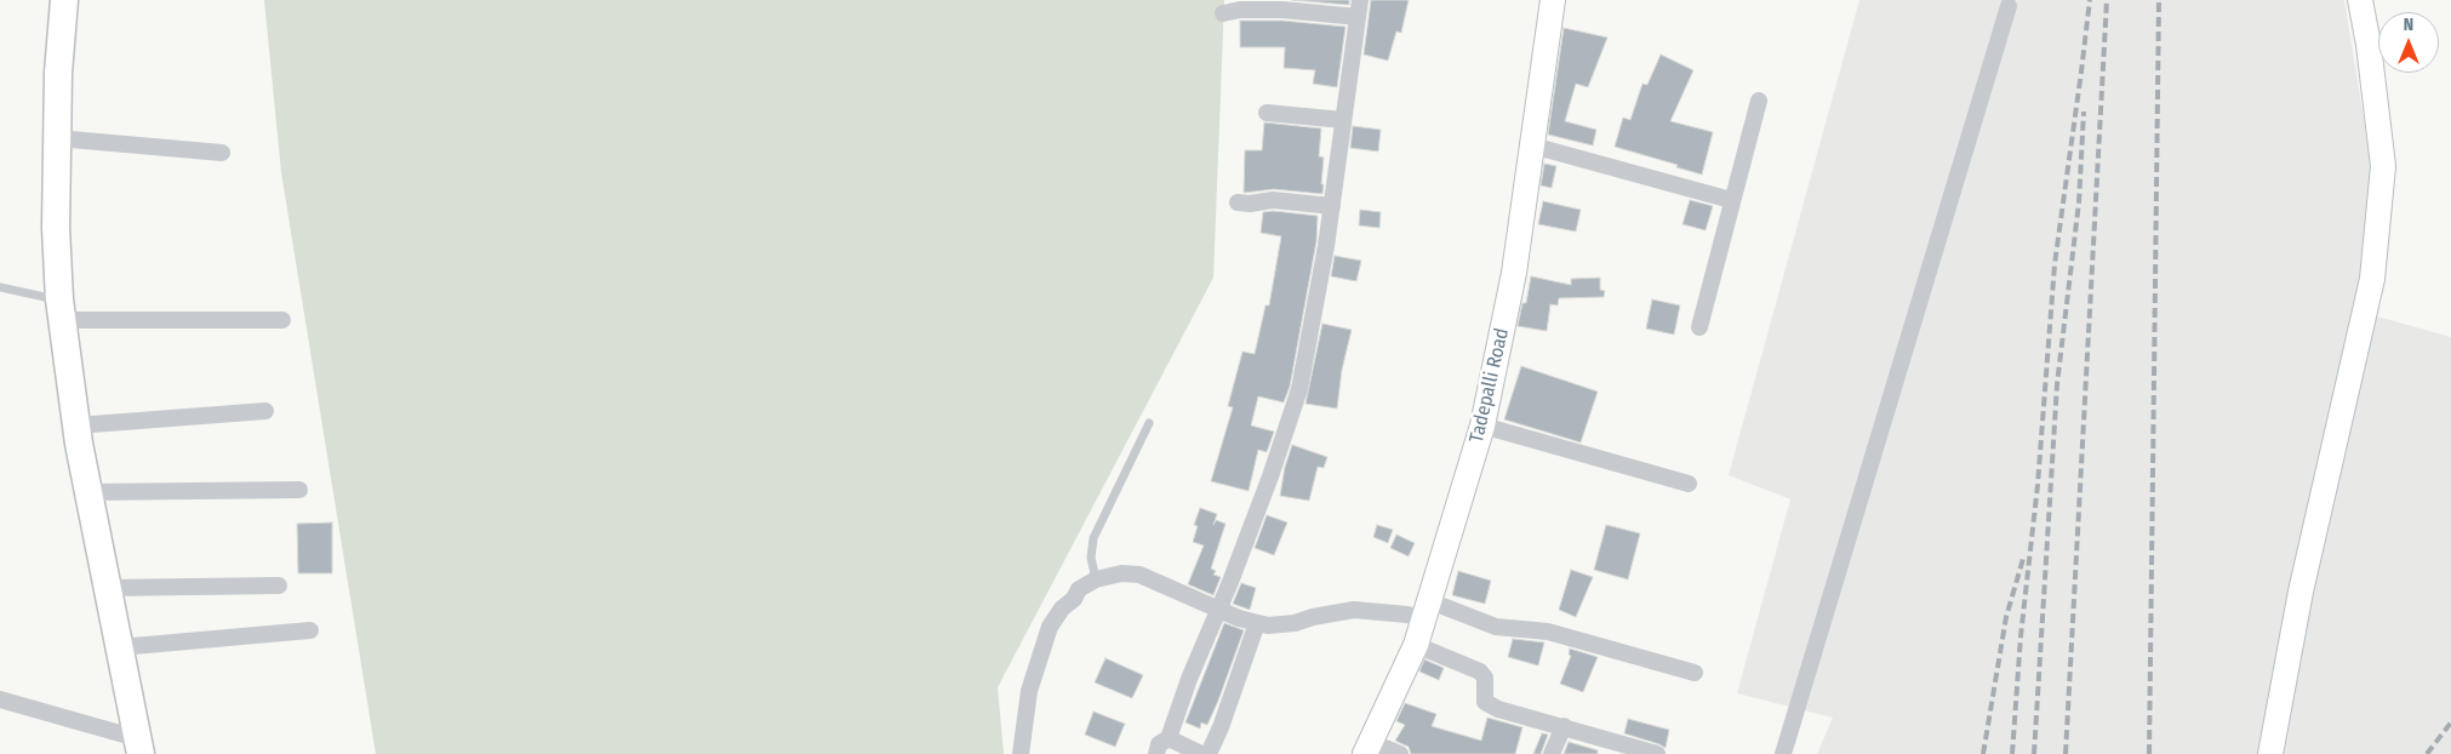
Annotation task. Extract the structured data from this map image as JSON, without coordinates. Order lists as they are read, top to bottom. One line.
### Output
{"streets":{"street":["Tadepalli Road"]},"north":"top"}
